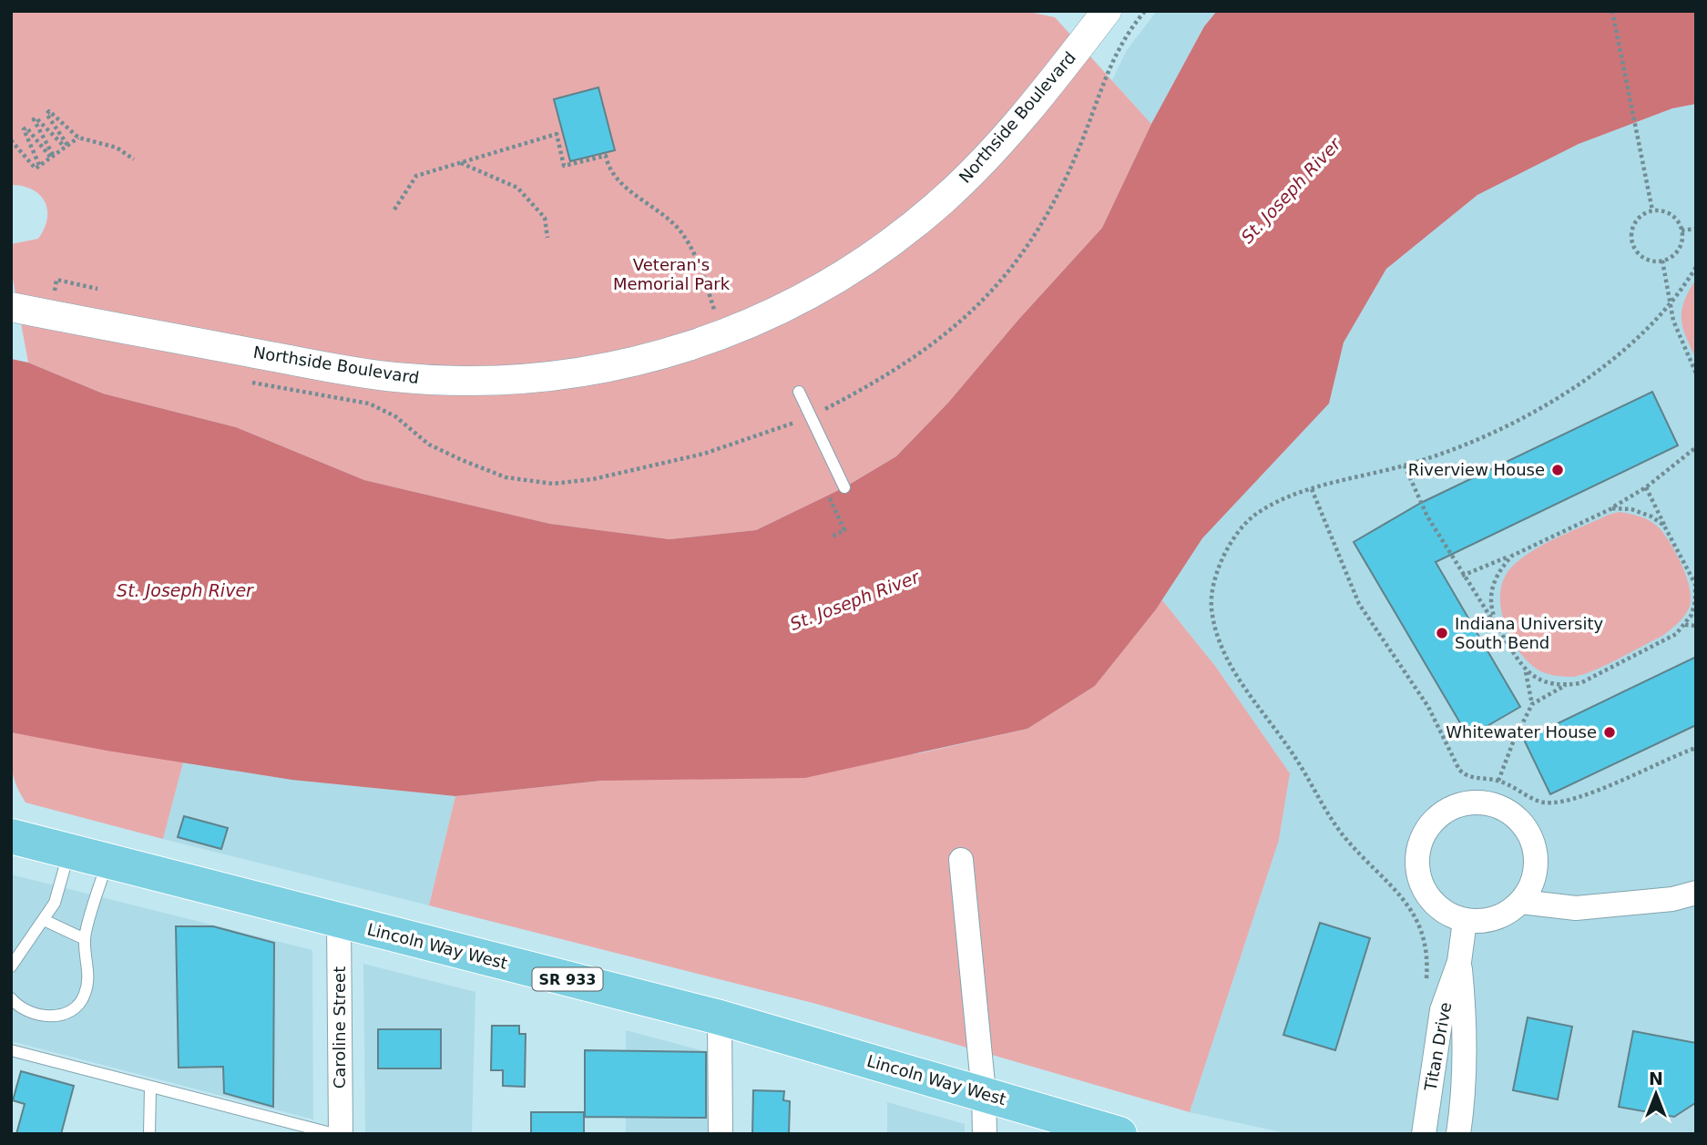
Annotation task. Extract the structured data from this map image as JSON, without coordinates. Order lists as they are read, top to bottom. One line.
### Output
{"streets":{"main road":["Lincoln Way West","SR 933"],"street":["Northside Boulevard","Caroline Street","Titan Drive"]},"crossings":[["Lincoln Way West","Caroline Street"]],"water":["St. Joseph River"],"parks":["Veteran's Memorial Park"],"places":["Riverview House","Indiana University South Bend","Whitewater House"],"north":"top"}
